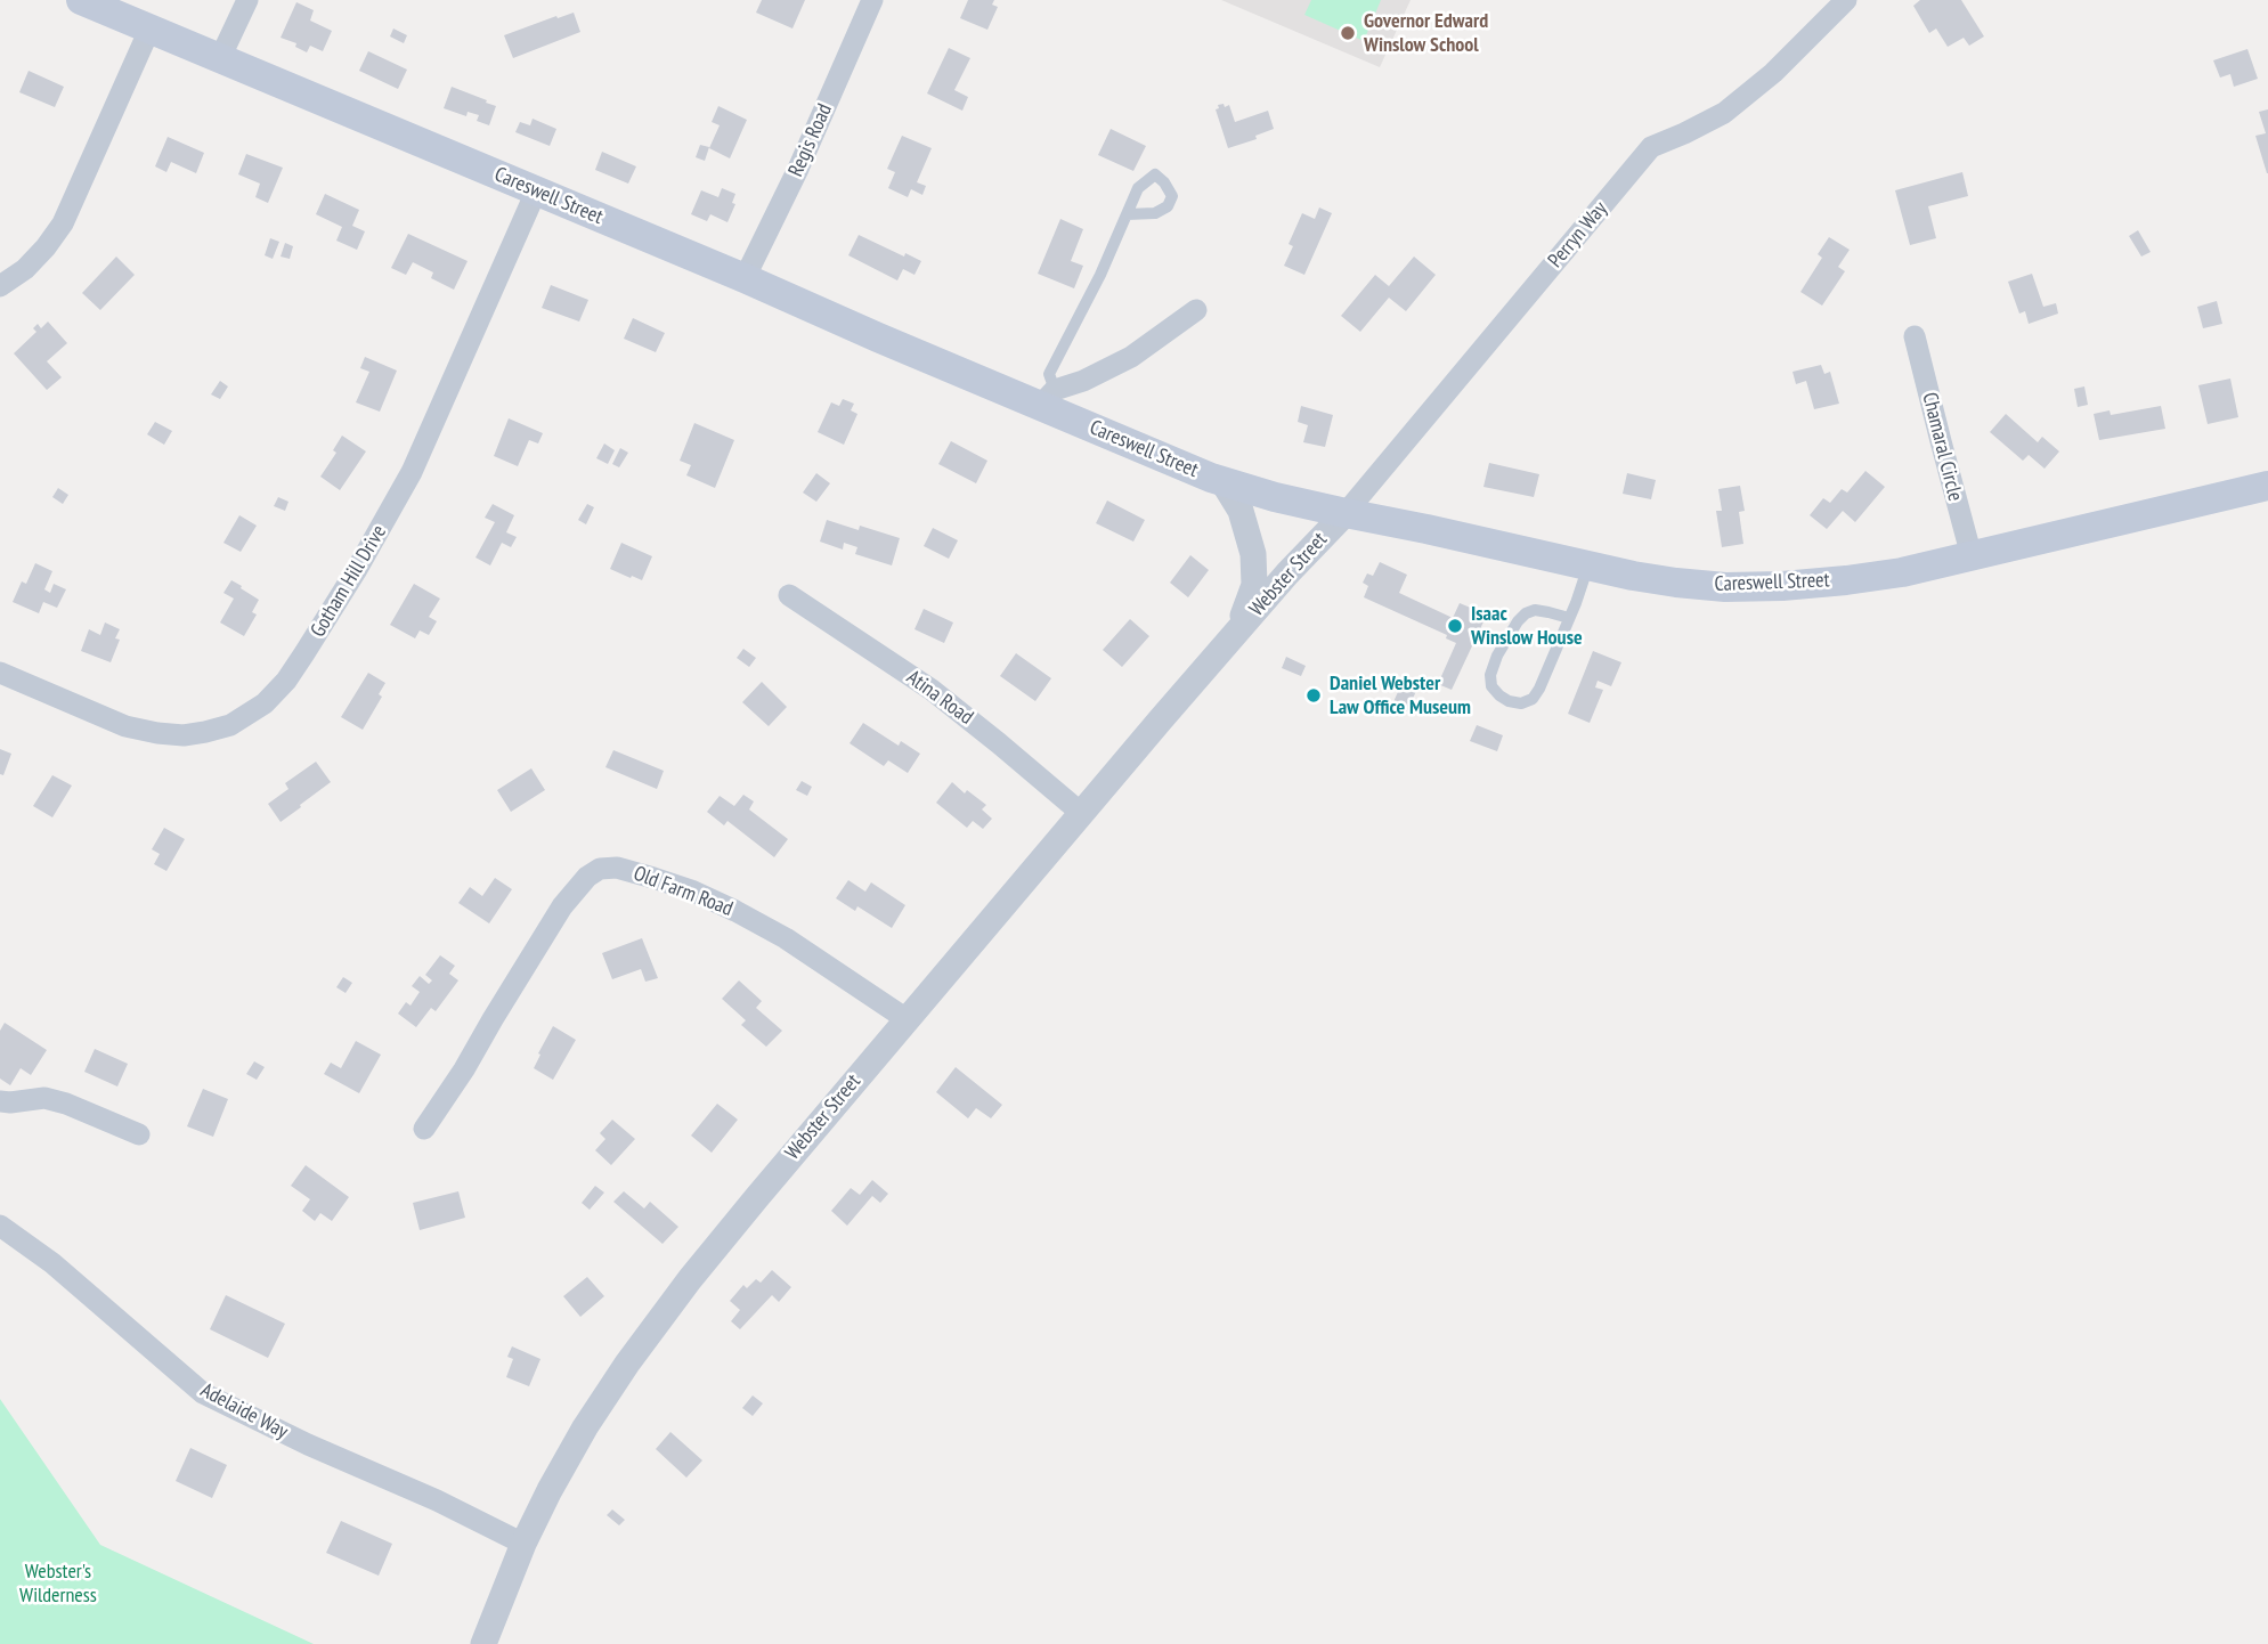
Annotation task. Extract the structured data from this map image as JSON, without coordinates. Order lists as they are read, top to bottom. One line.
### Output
{"streets":{"main road":["Careswell Street"],"street":["Regis Road","Perryn Way","Chamaral Circle","Webster Street","Gotham Hill Drive","Atina Road","Old Farm Road","Adelaide Way"]},"crossings":[["Regis Road","Careswell Street"],["Careswell Street","Perryn Way"],["Careswell Street","Chamaral Circle"],["Careswell Street","Webster Street"],["Careswell Street","Gotham Hill Drive"],["Perryn Way","Webster Street"],["Webster Street","Atina Road"],["Webster Street","Old Farm Road"],["Webster Street","Adelaide Way"]],"parks":["Webster's Wilderness"],"places":["Governor Edward Winslow School","Isaac Winslow House","Daniel Webster Law Office Museum"]}
